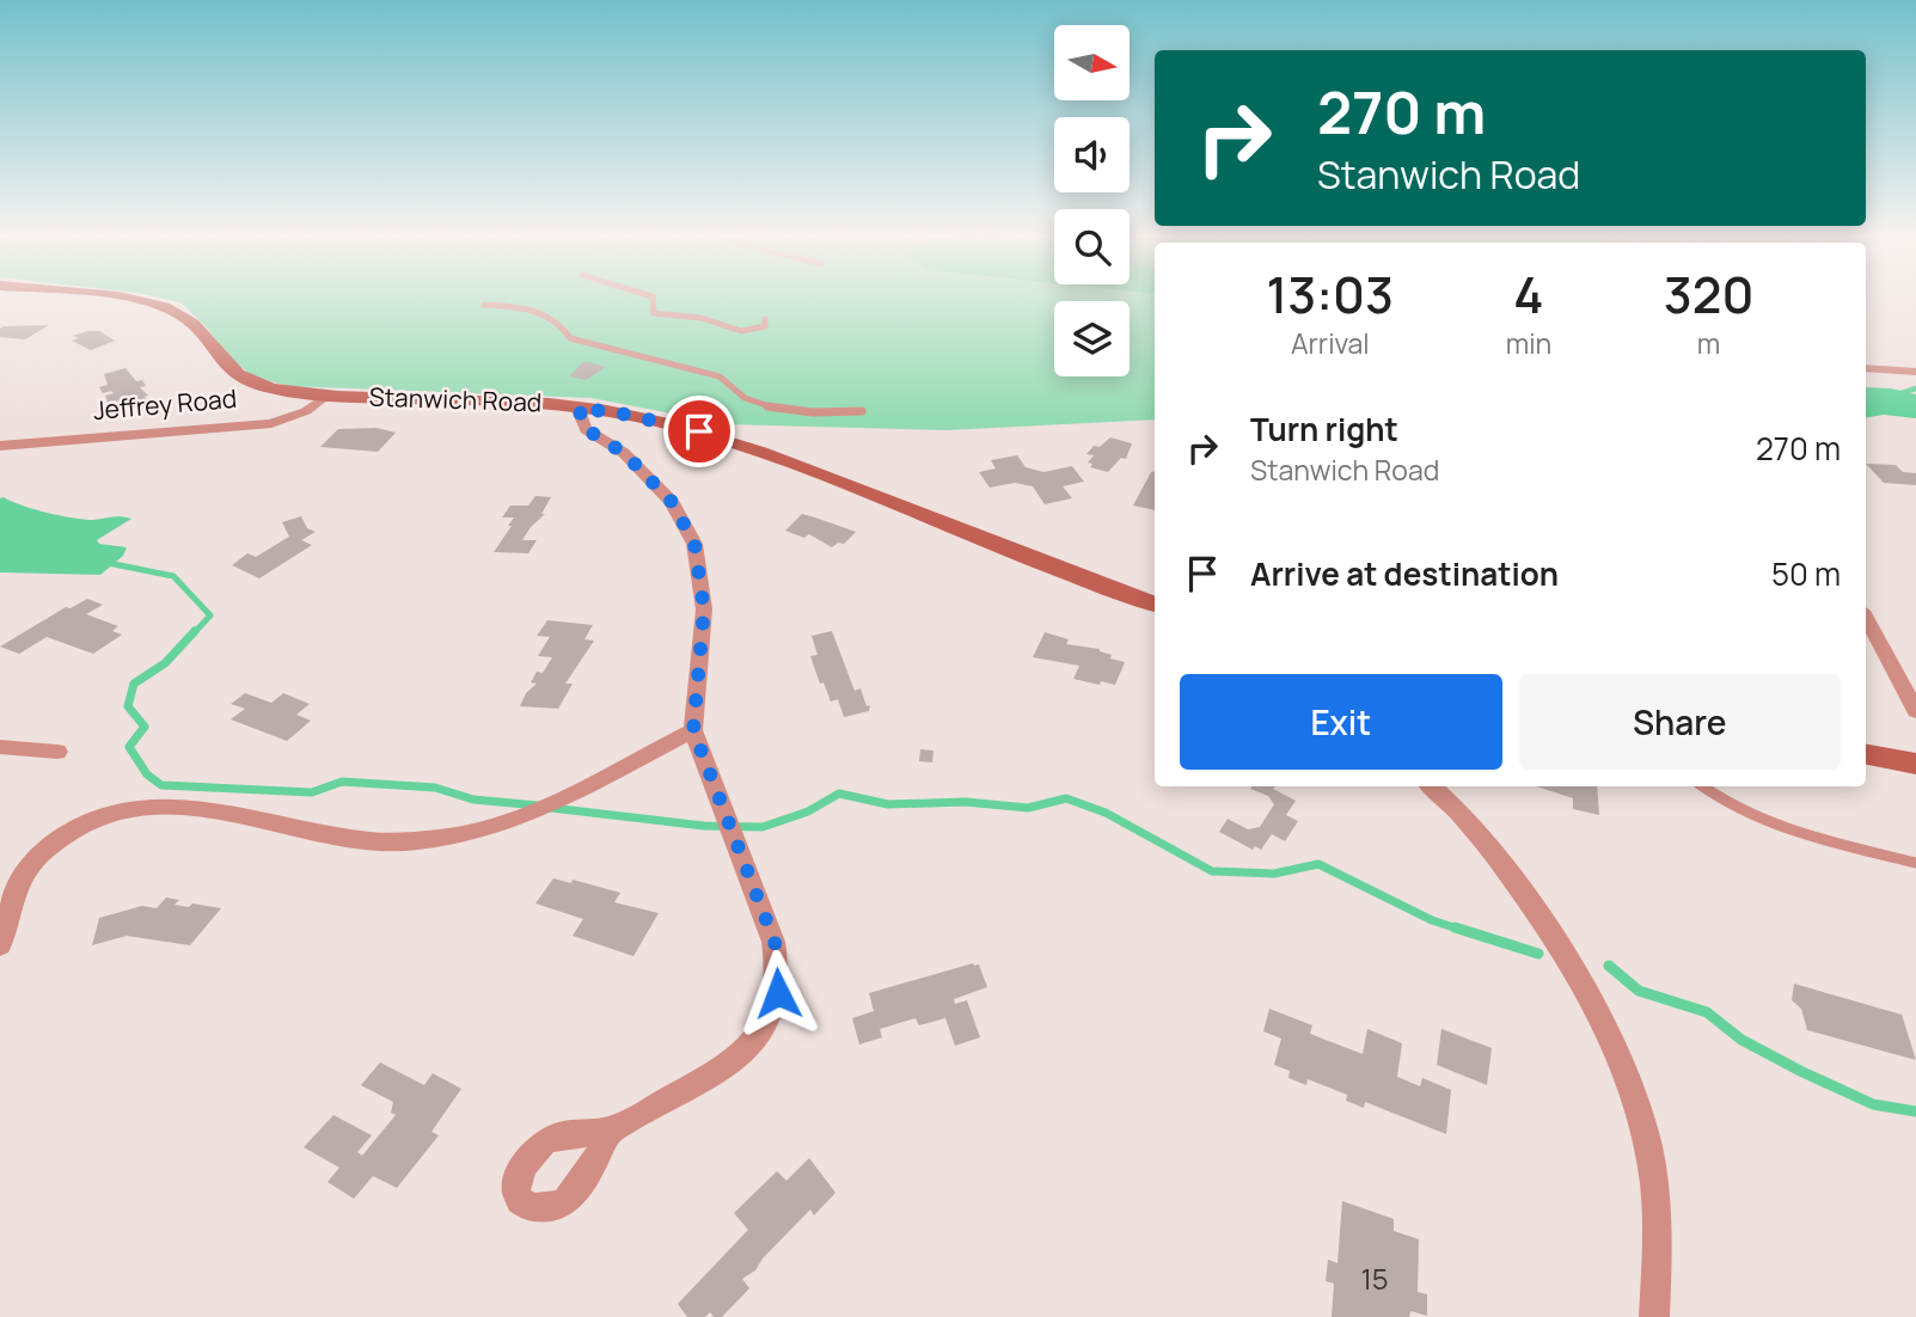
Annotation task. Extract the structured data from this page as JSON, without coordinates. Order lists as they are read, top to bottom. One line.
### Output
{"streets":{"street":["Stanwich Road","Jeffrey Road"]},"crossings":[["Stanwich Road","Jeffrey Road"]],"house_numbers":["15"],"north":"right","page":{"turn":["270 m","Stanwich Road"],"eta":["13:03","Arrival","4","min","320","m"],"list":[{"name":"Turn right","note":"Stanwich Road","value":"270 m"},{"name":"Arrive at destination","value":"50 m"}],"buttons":["Exit","Share"]}}
